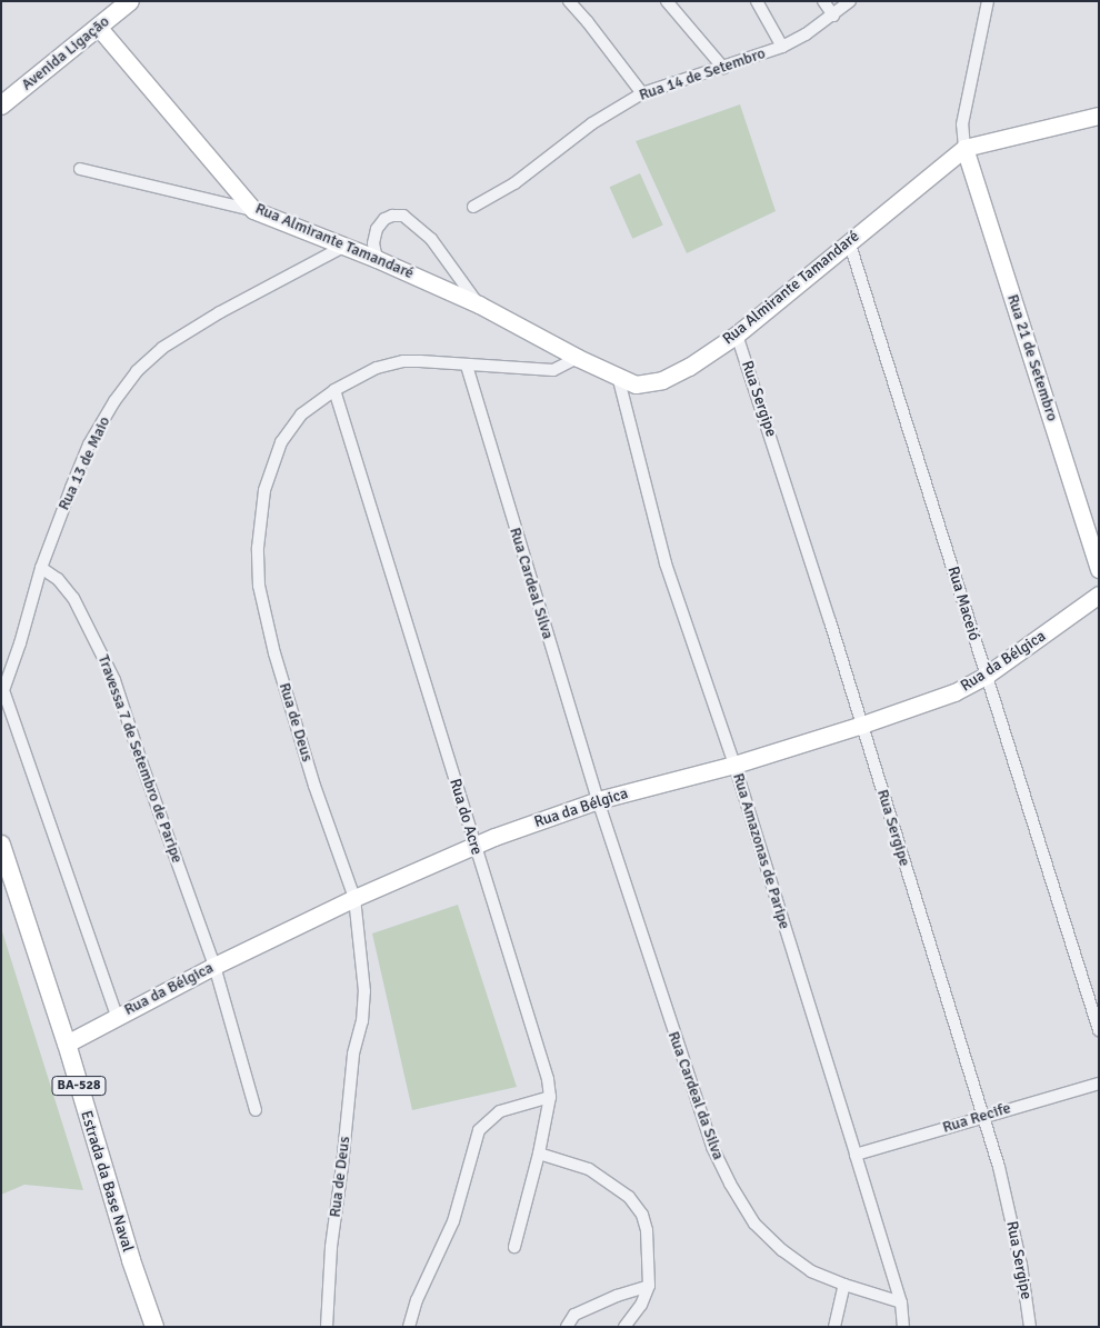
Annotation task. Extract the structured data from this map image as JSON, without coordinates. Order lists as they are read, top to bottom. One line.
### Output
{"streets":{"main road":["Avenida Ligação","Rua Almirante Tamandaré","Rua 21 de Setembro","Rua da Bélgica","BA-528","Estrada da Base Naval"],"street":["Rua 14 de Setembro","Rua Sergipe","Rua 13 de Maio","Rua Cardeal Silva","Rua Maceió","Rua de Deus","Travessa 7 de Setembro de Paripe","Rua do Acre","Rua Amazonas de Paripe","Rua Cardeal da Silva","Rua Recife"]},"crossings":[["Avenida Ligação","Rua Almirante Tamandaré"],["Rua Almirante Tamandaré","Rua 21 de Setembro"],["Rua Almirante Tamandaré","Rua Sergipe"],["Rua Almirante Tamandaré","Rua 13 de Maio"],["Rua Almirante Tamandaré","Rua Maceió"],["Rua Almirante Tamandaré","Rua de Deus"],["Rua Almirante Tamandaré","Rua Amazonas de Paripe"],["Rua Sergipe","Rua da Bélgica"],["Rua Sergipe","Rua Recife"],["Rua 13 de Maio","Travessa 7 de Setembro de Paripe"],["Rua Cardeal Silva","Rua da Bélgica"],["Rua Cardeal Silva","Rua de Deus"],["Rua Cardeal Silva","Rua Cardeal da Silva"],["Rua Maceió","Rua da Bélgica"],["Rua da Bélgica","Rua de Deus"],["Rua da Bélgica","Travessa 7 de Setembro de Paripe"],["Rua da Bélgica","Rua do Acre"],["Rua da Bélgica","Rua Amazonas de Paripe"],["Rua da Bélgica","Rua Cardeal da Silva"],["Rua da Bélgica","Estrada da Base Naval"],["Rua de Deus","Rua do Acre"],["Rua Amazonas de Paripe","Rua Cardeal da Silva"],["Rua Amazonas de Paripe","Rua Recife"]]}
